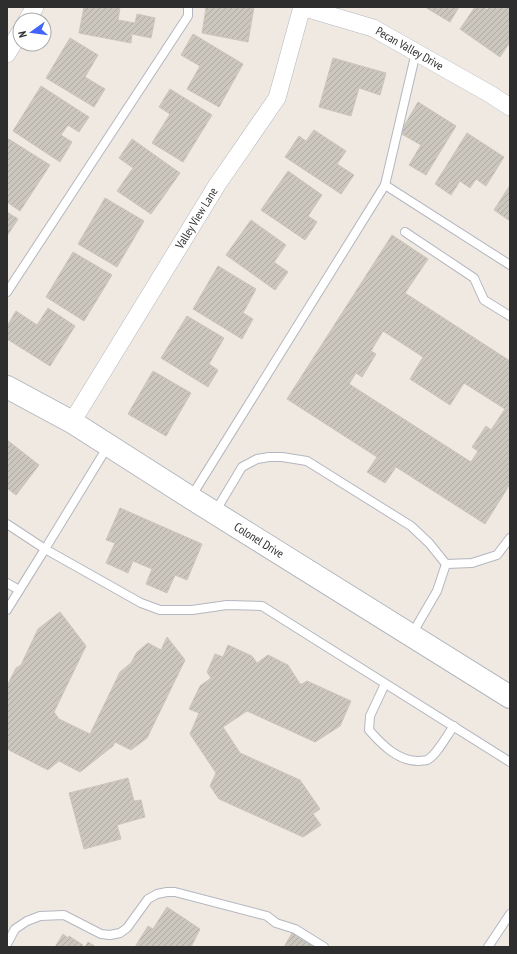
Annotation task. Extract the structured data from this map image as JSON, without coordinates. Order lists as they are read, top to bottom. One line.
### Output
{"streets":{"street":["Pecan Valley Drive","Valley View Lane","Colonel Drive"]},"crossings":[["Pecan Valley Drive","Valley View Lane"],["Valley View Lane","Colonel Drive"]],"north":"left"}
